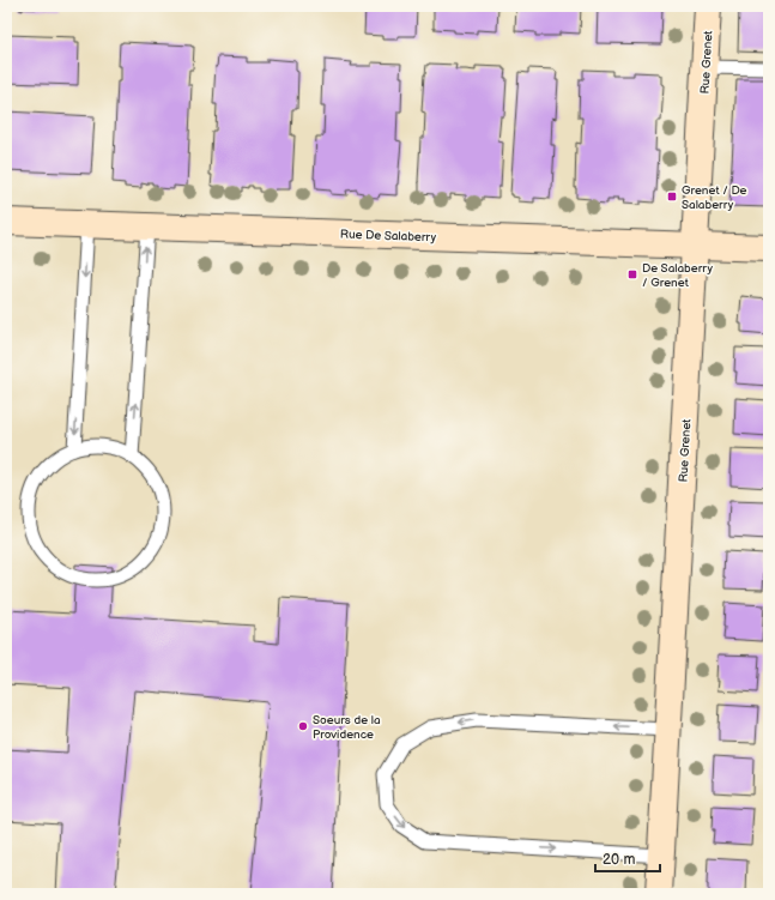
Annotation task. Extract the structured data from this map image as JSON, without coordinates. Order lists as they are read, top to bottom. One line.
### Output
{"streets":{"street":["Rue Grenet","Rue De Salaberry"]},"crossings":[["Rue Grenet","Rue De Salaberry"]],"places":{"transit":["Grenet / De Salaberry","De Salaberry / Grenet"],"other":["Soeurs de la Providence"]},"scale_bar":"20 m"}
